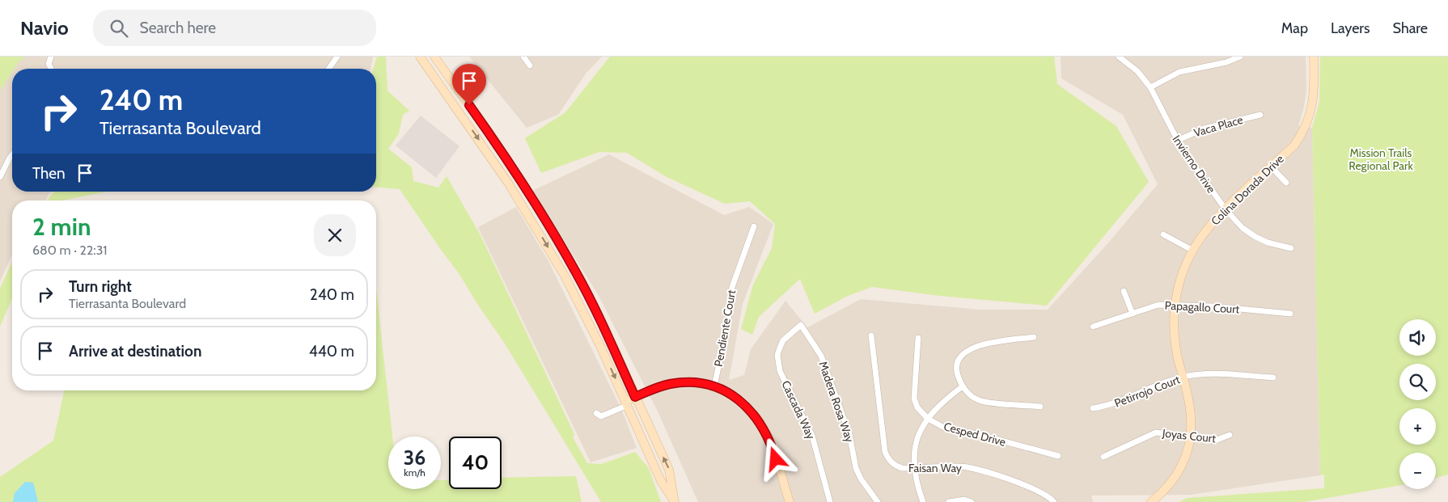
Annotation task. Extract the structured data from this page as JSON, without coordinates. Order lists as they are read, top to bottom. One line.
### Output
{"streets":{"street":["Vaca Place","Invierno Drive","Colina Dorada Drive","Papagallo Court","Pendiente Court","Petirrojo Court","Madera Rosa Way","Cascada Way","Cesped Drive","Joyas Court","Faisan Way"]},"crossings":[["Vaca Place","Invierno Drive"],["Invierno Drive","Colina Dorada Drive"],["Colina Dorada Drive","Papagallo Court"],["Colina Dorada Drive","Petirrojo Court"],["Colina Dorada Drive","Joyas Court"],["Madera Rosa Way","Cascada Way"]],"parks":["Mission Trails Regional Park"],"page":{"header":"Navio","search":"Search here","nav":["Map","Layers","Share"],"turn":["240 m","Tierrasanta Boulevard"],"then":"Then","heading":["2 min","680 m · 22:31"],"list":[{"name":"Turn right","note":"Tierrasanta Boulevard","value":"240 m"},{"name":"Arrive at destination","value":"440 m"}],"map_buttons":["+","−"],"speed":"36 km/h","limit":"40"}}
